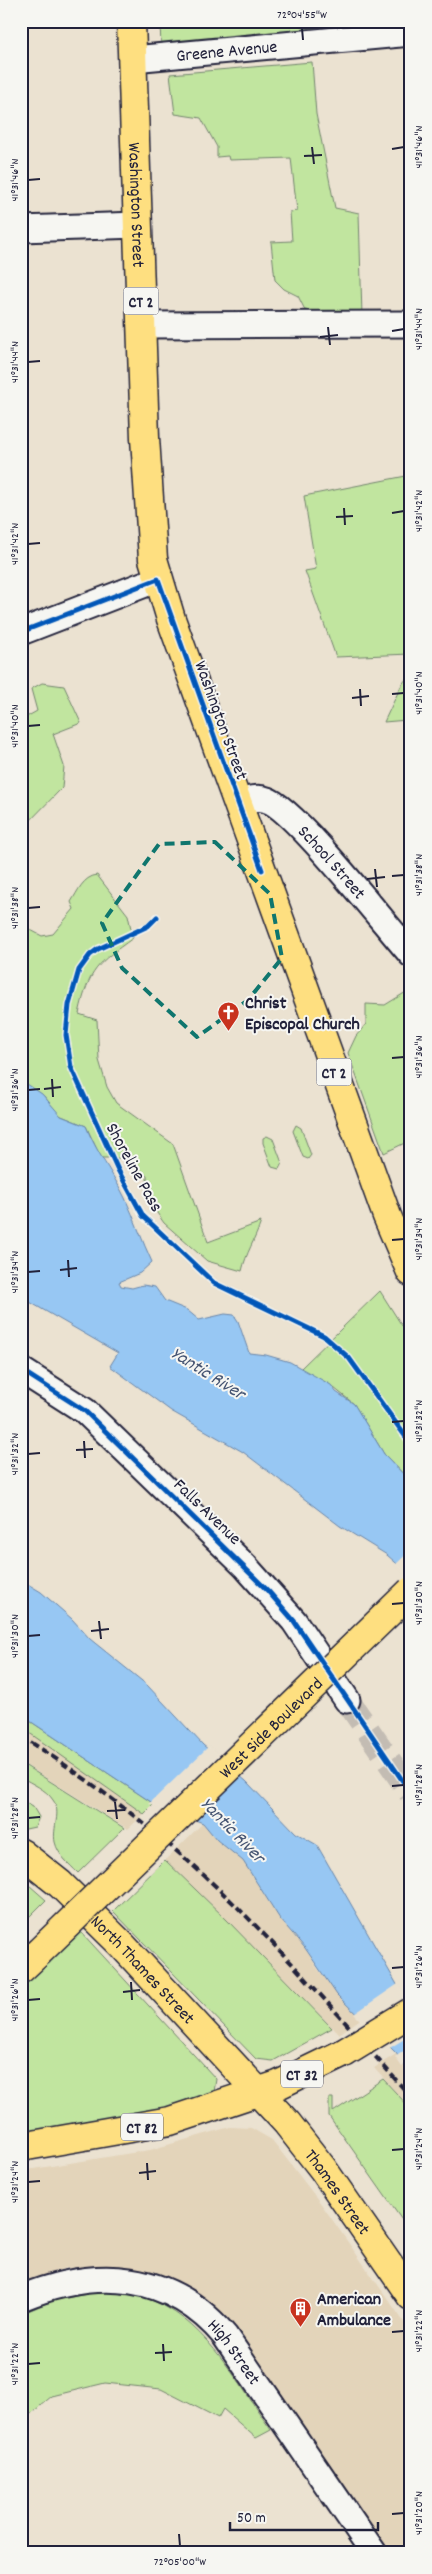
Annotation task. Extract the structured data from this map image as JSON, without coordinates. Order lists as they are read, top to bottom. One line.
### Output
{"streets":{"main road":["Washington Street","CT 2","West Side Boulevard","North Thames Street","CT 32","CT 82","Thames Street"],"street":["Greene Avenue","School Street","Falls Avenue","High Street"],"cycle path":["Shoreline Pass"]},"crossings":[["Greene Avenue","Washington Street"],["Washington Street","School Street"],["North Thames Street","CT 32"],["North Thames Street","CT 82"],["North Thames Street","Thames Street"],["CT 32","CT 82"],["CT 32","Thames Street"],["CT 82","Thames Street"]],"water":["Yantic River"],"places":{"church":["Christ Episcopal Church"],"building":["American Ambulance"]},"scale_bar":"50 m","coordinates":["72°04'55\"W","41°31'46\"N","41°31'44\"N","41°31'42\"N","41°31'40\"N","41°31'38\"N","41°31'36\"N","41°31'34\"N","41°31'32\"N","41°31'30\"N","41°31'28\"N","41°31'26\"N","41°31'24\"N","41°31'22\"N","41°31'20\"N","72°05'00\"W"]}
